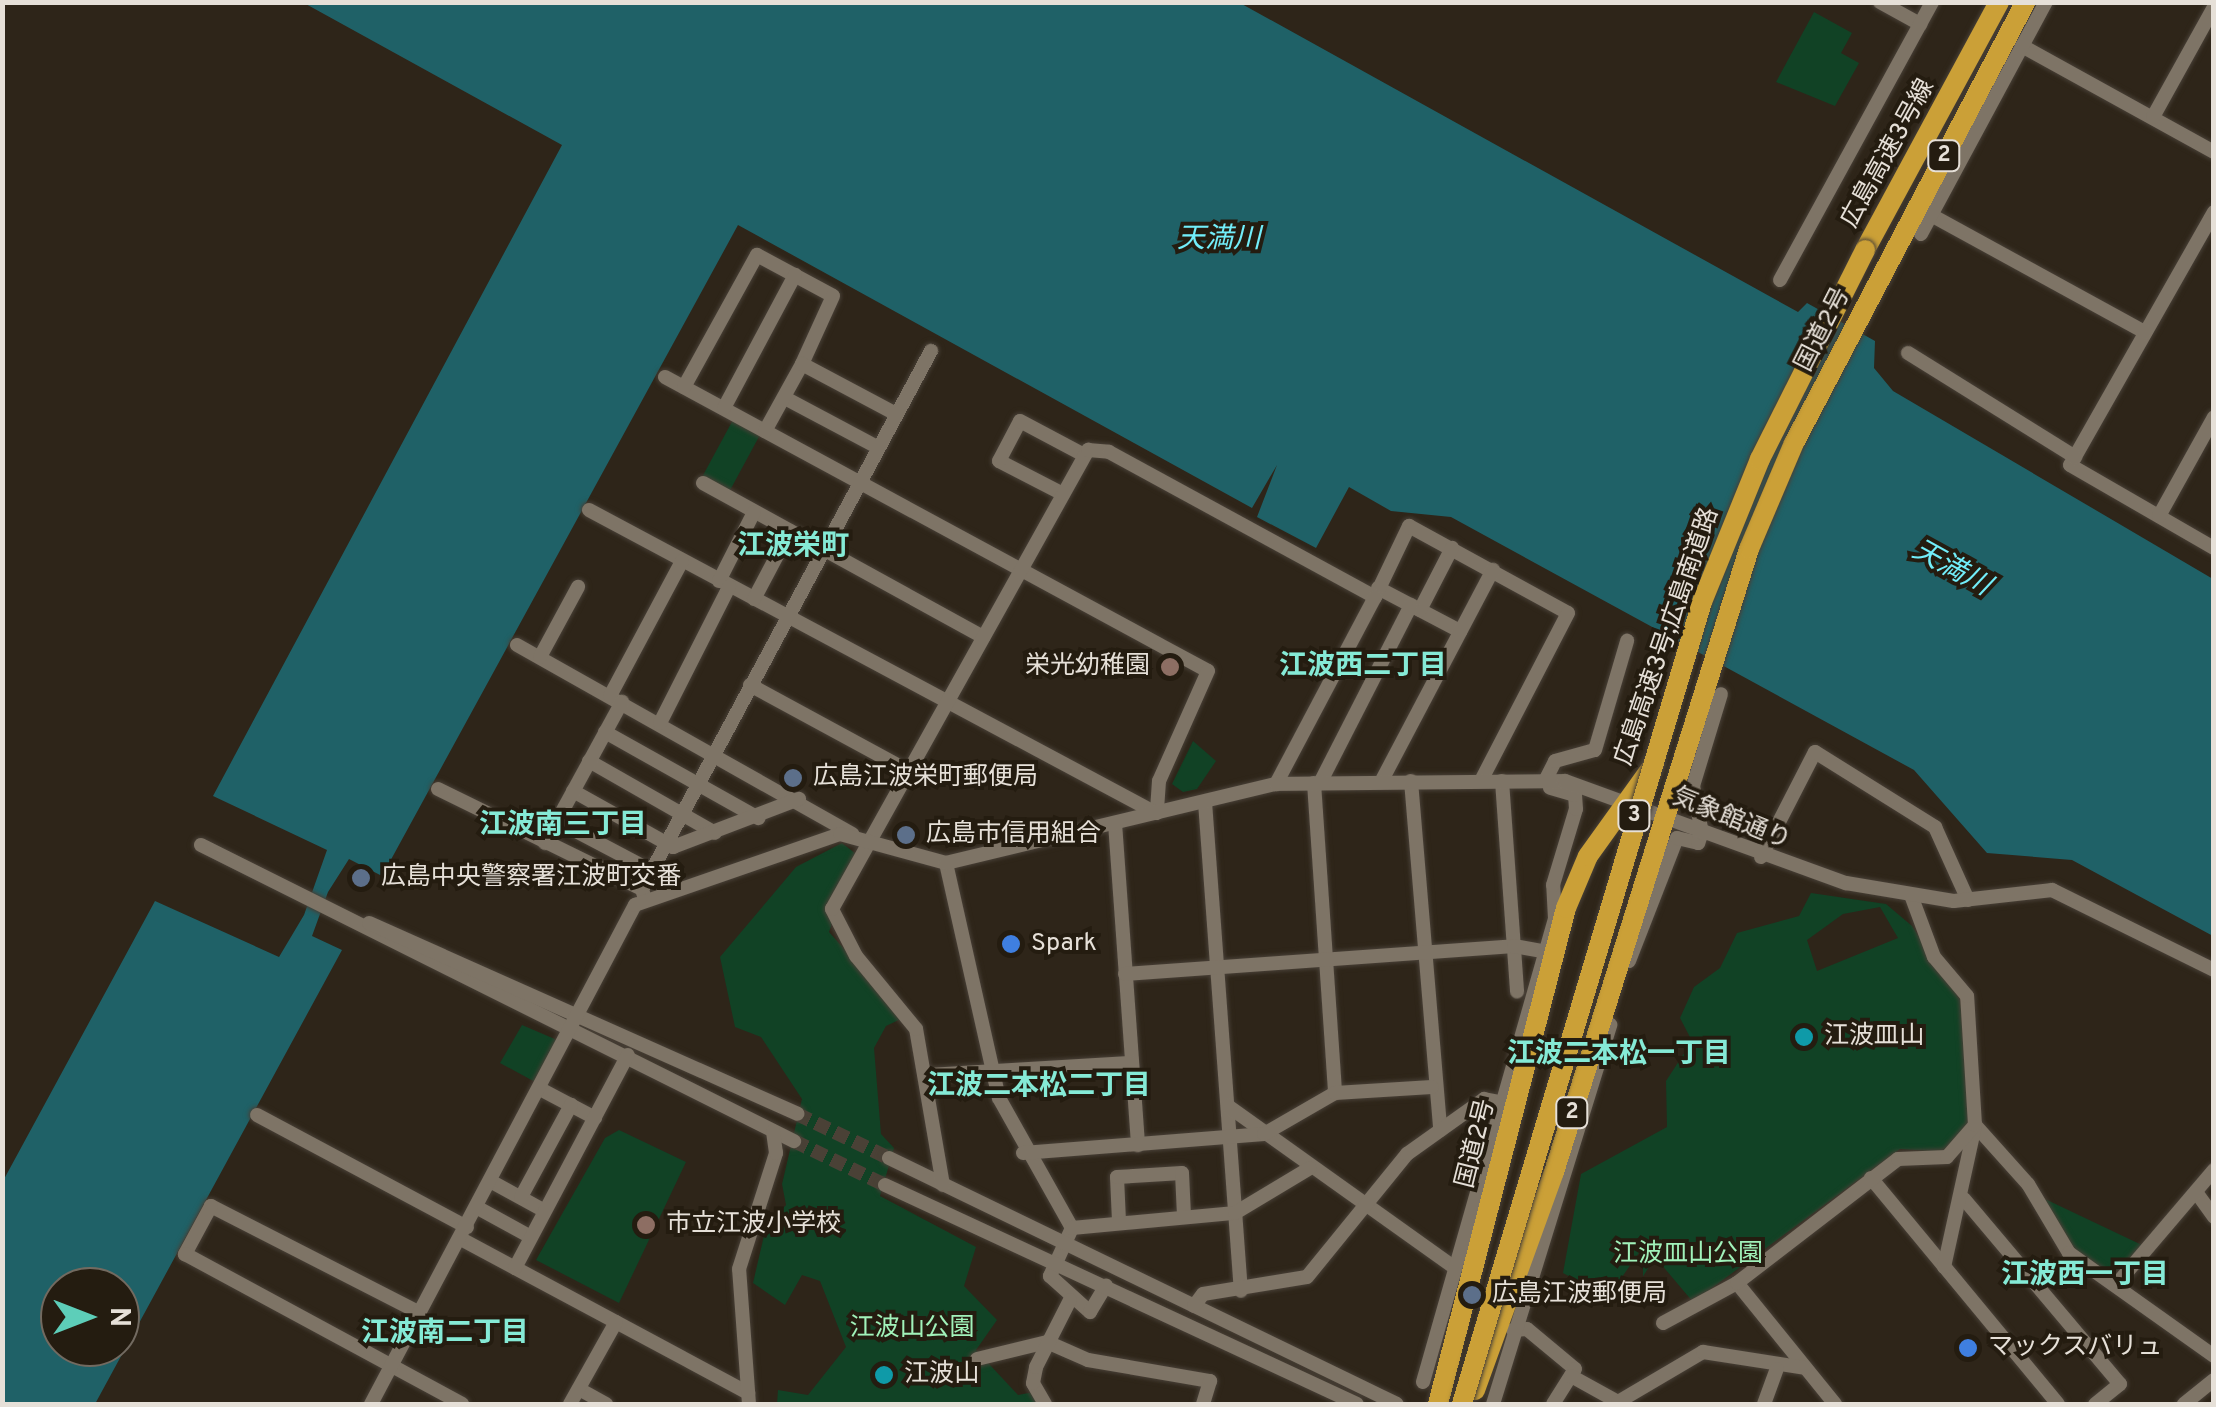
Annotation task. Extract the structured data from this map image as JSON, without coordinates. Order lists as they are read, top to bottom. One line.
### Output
{"streets":{"highway":["広島高速3号線","2","国道2号","広島高速3号;広島南道路","3"],"street":["気象館通り"]},"crossings":[["広島高速3号線","広島高速3号;広島南道路"],["国道2号","広島高速3号;広島南道路"],["国道2号","気象館通り"]],"districts":["江波栄町","江波西二丁目","江波南三丁目","江波二本松一丁目","江波二本松二丁目","江波西一丁目","江波南二丁目"],"water":["天満川"],"parks":["江波皿山公園","江波山公園"],"places":["栄光幼稚園","広島江波栄町郵便局","広島市信用組合","広島中央警察署江波町交番","Spark","江波皿山","市立江波小学校","広島江波郵便局","マックスバリュ","江波山"],"north":"right"}
